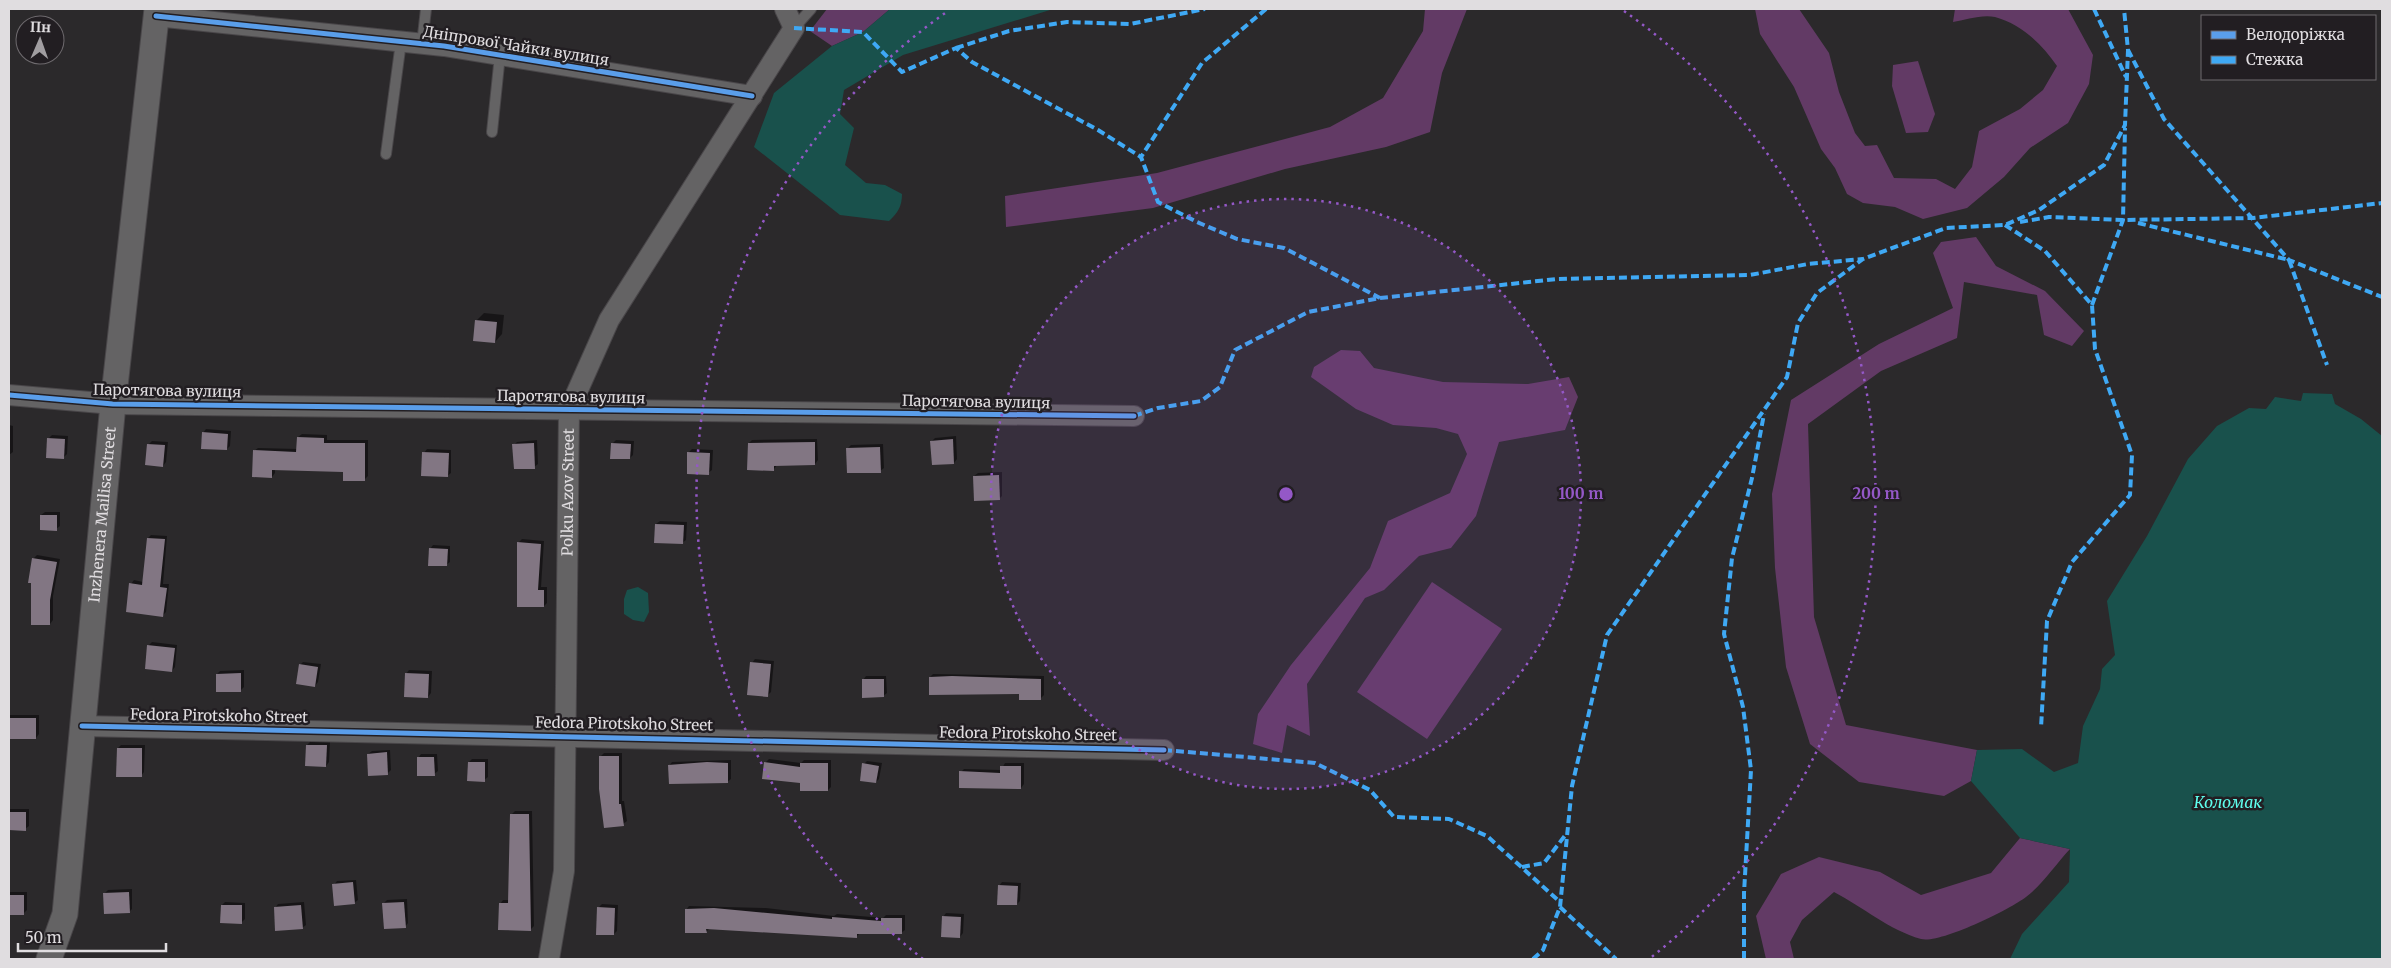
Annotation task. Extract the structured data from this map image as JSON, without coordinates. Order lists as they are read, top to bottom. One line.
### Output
{"streets":{"street":["Дніпрової Чайки вулиця","Паротягова вулиця","Polku Azov Street","Inzhenera Mailisa Street","Fedora Pirotskoho Street"]},"crossings":[["Дніпрової Чайки вулиця","Polku Azov Street"],["Дніпрової Чайки вулиця","Inzhenera Mailisa Street"],["Паротягова вулиця","Polku Azov Street"],["Паротягова вулиця","Inzhenera Mailisa Street"],["Polku Azov Street","Fedora Pirotskoho Street"],["Inzhenera Mailisa Street","Fedora Pirotskoho Street"]],"water":["Коломак"],"legend":["Велодоріжка","Стежка"],"scale_bar":"50 m","north":"top","rings":["100 m","200 m"]}
